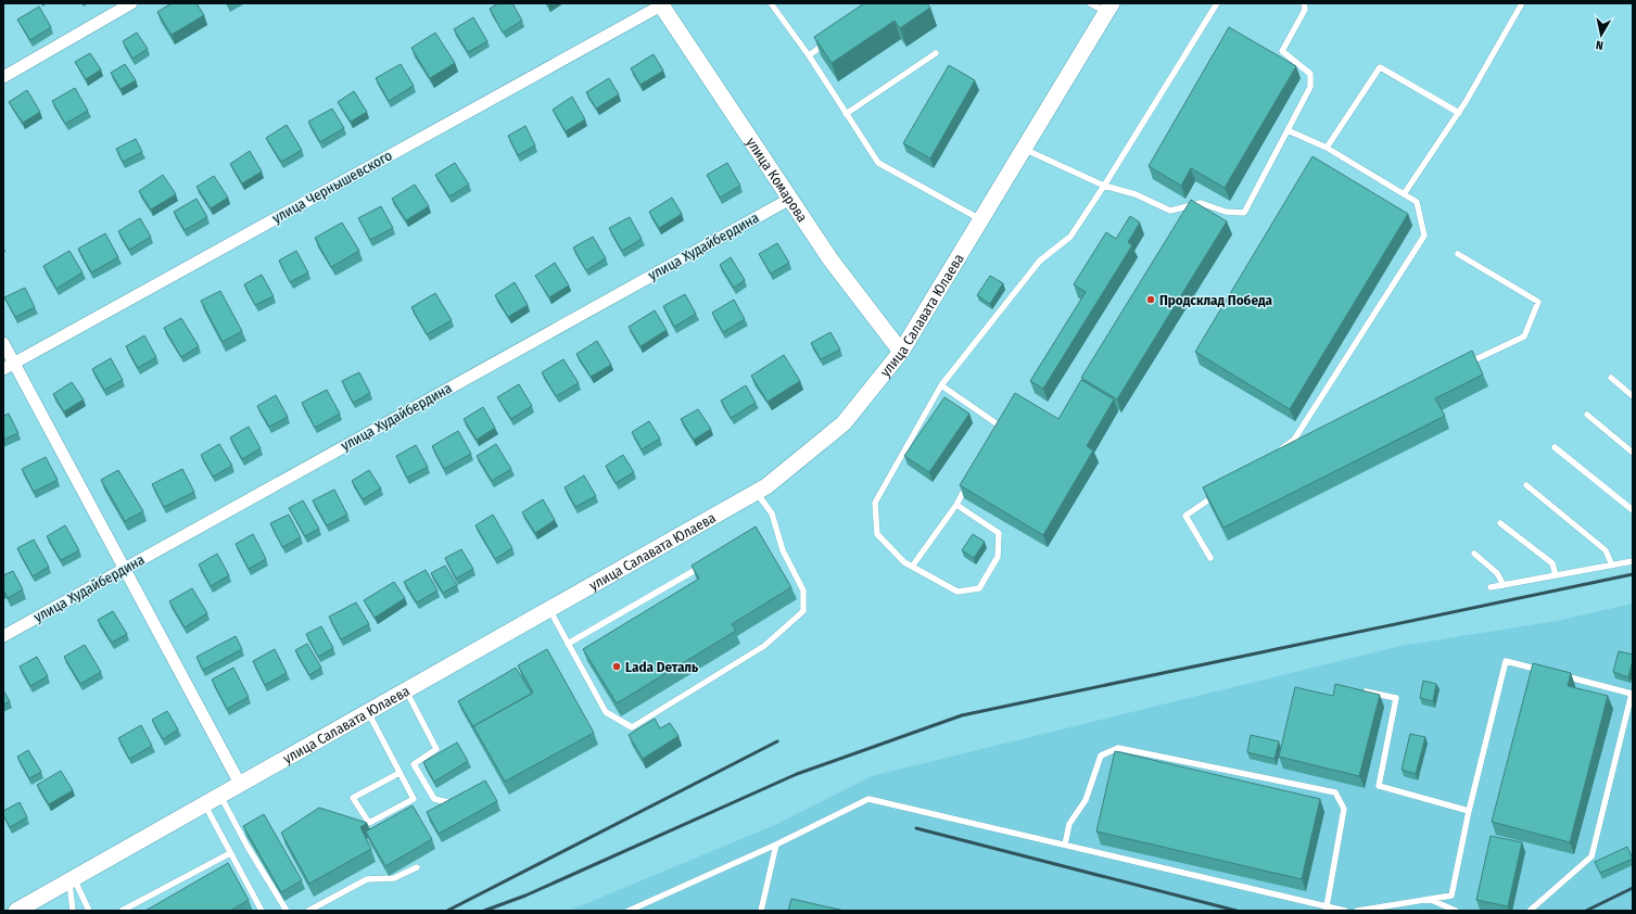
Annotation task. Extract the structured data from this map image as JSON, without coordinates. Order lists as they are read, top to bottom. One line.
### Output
{"streets":{"street":["улица Комарова","улица Чернышевского","улица Худайбердина","улица Салавата Юлаева"]},"crossings":[["улица Комарова","улица Чернышевского"],["улица Комарова","улица Худайбердина"],["улица Комарова","улица Салавата Юлаева"]],"places":["Продсклад Победа","Lada Dеталь"],"north":"bottom"}
